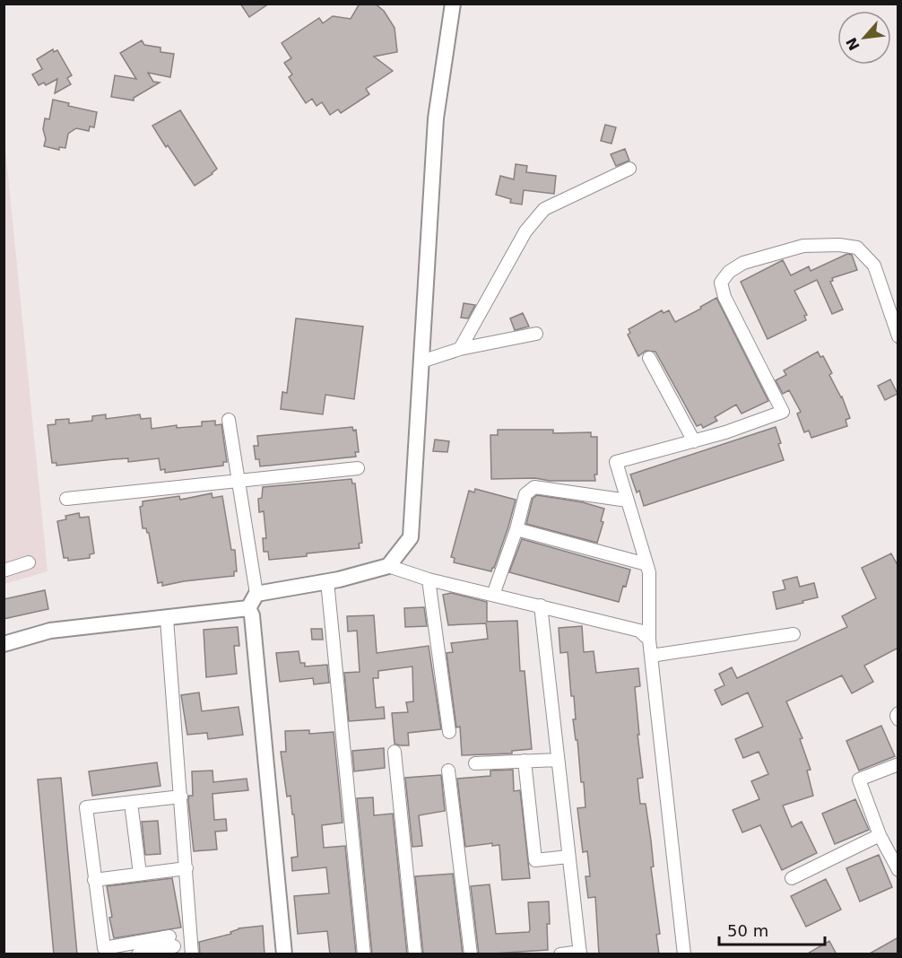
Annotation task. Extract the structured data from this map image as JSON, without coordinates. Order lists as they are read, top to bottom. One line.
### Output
{"scale_bar":"50 m","north":"bottom left"}
